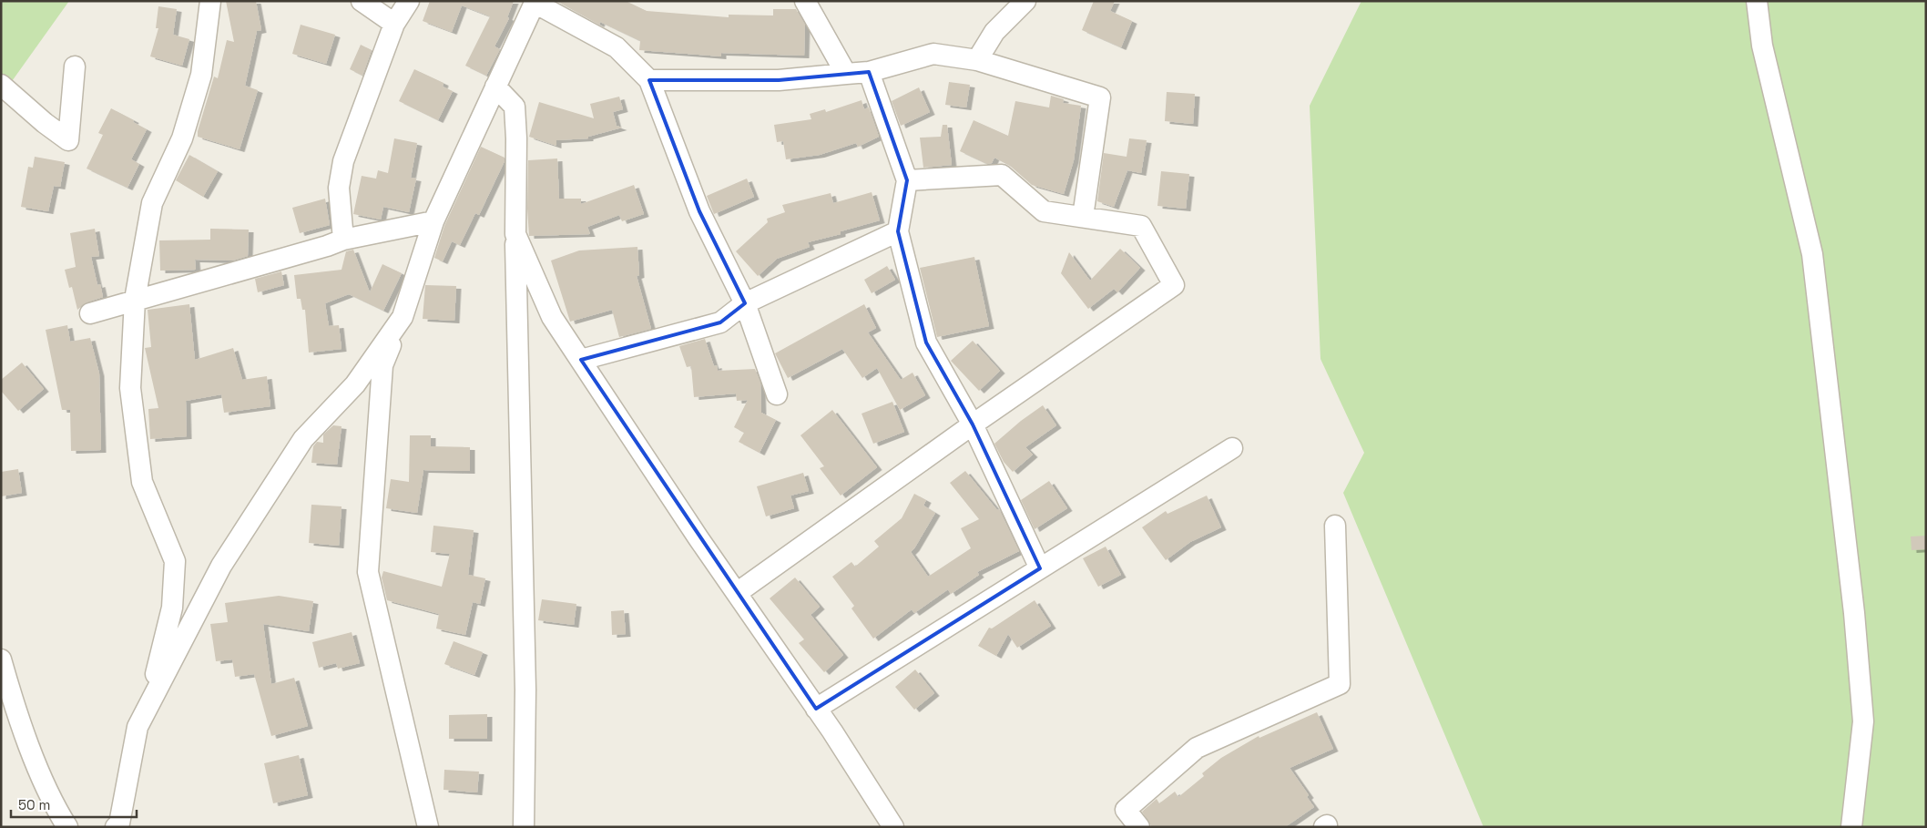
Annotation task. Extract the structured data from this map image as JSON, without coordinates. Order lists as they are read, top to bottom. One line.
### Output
{"scale_bar":"50 m"}
